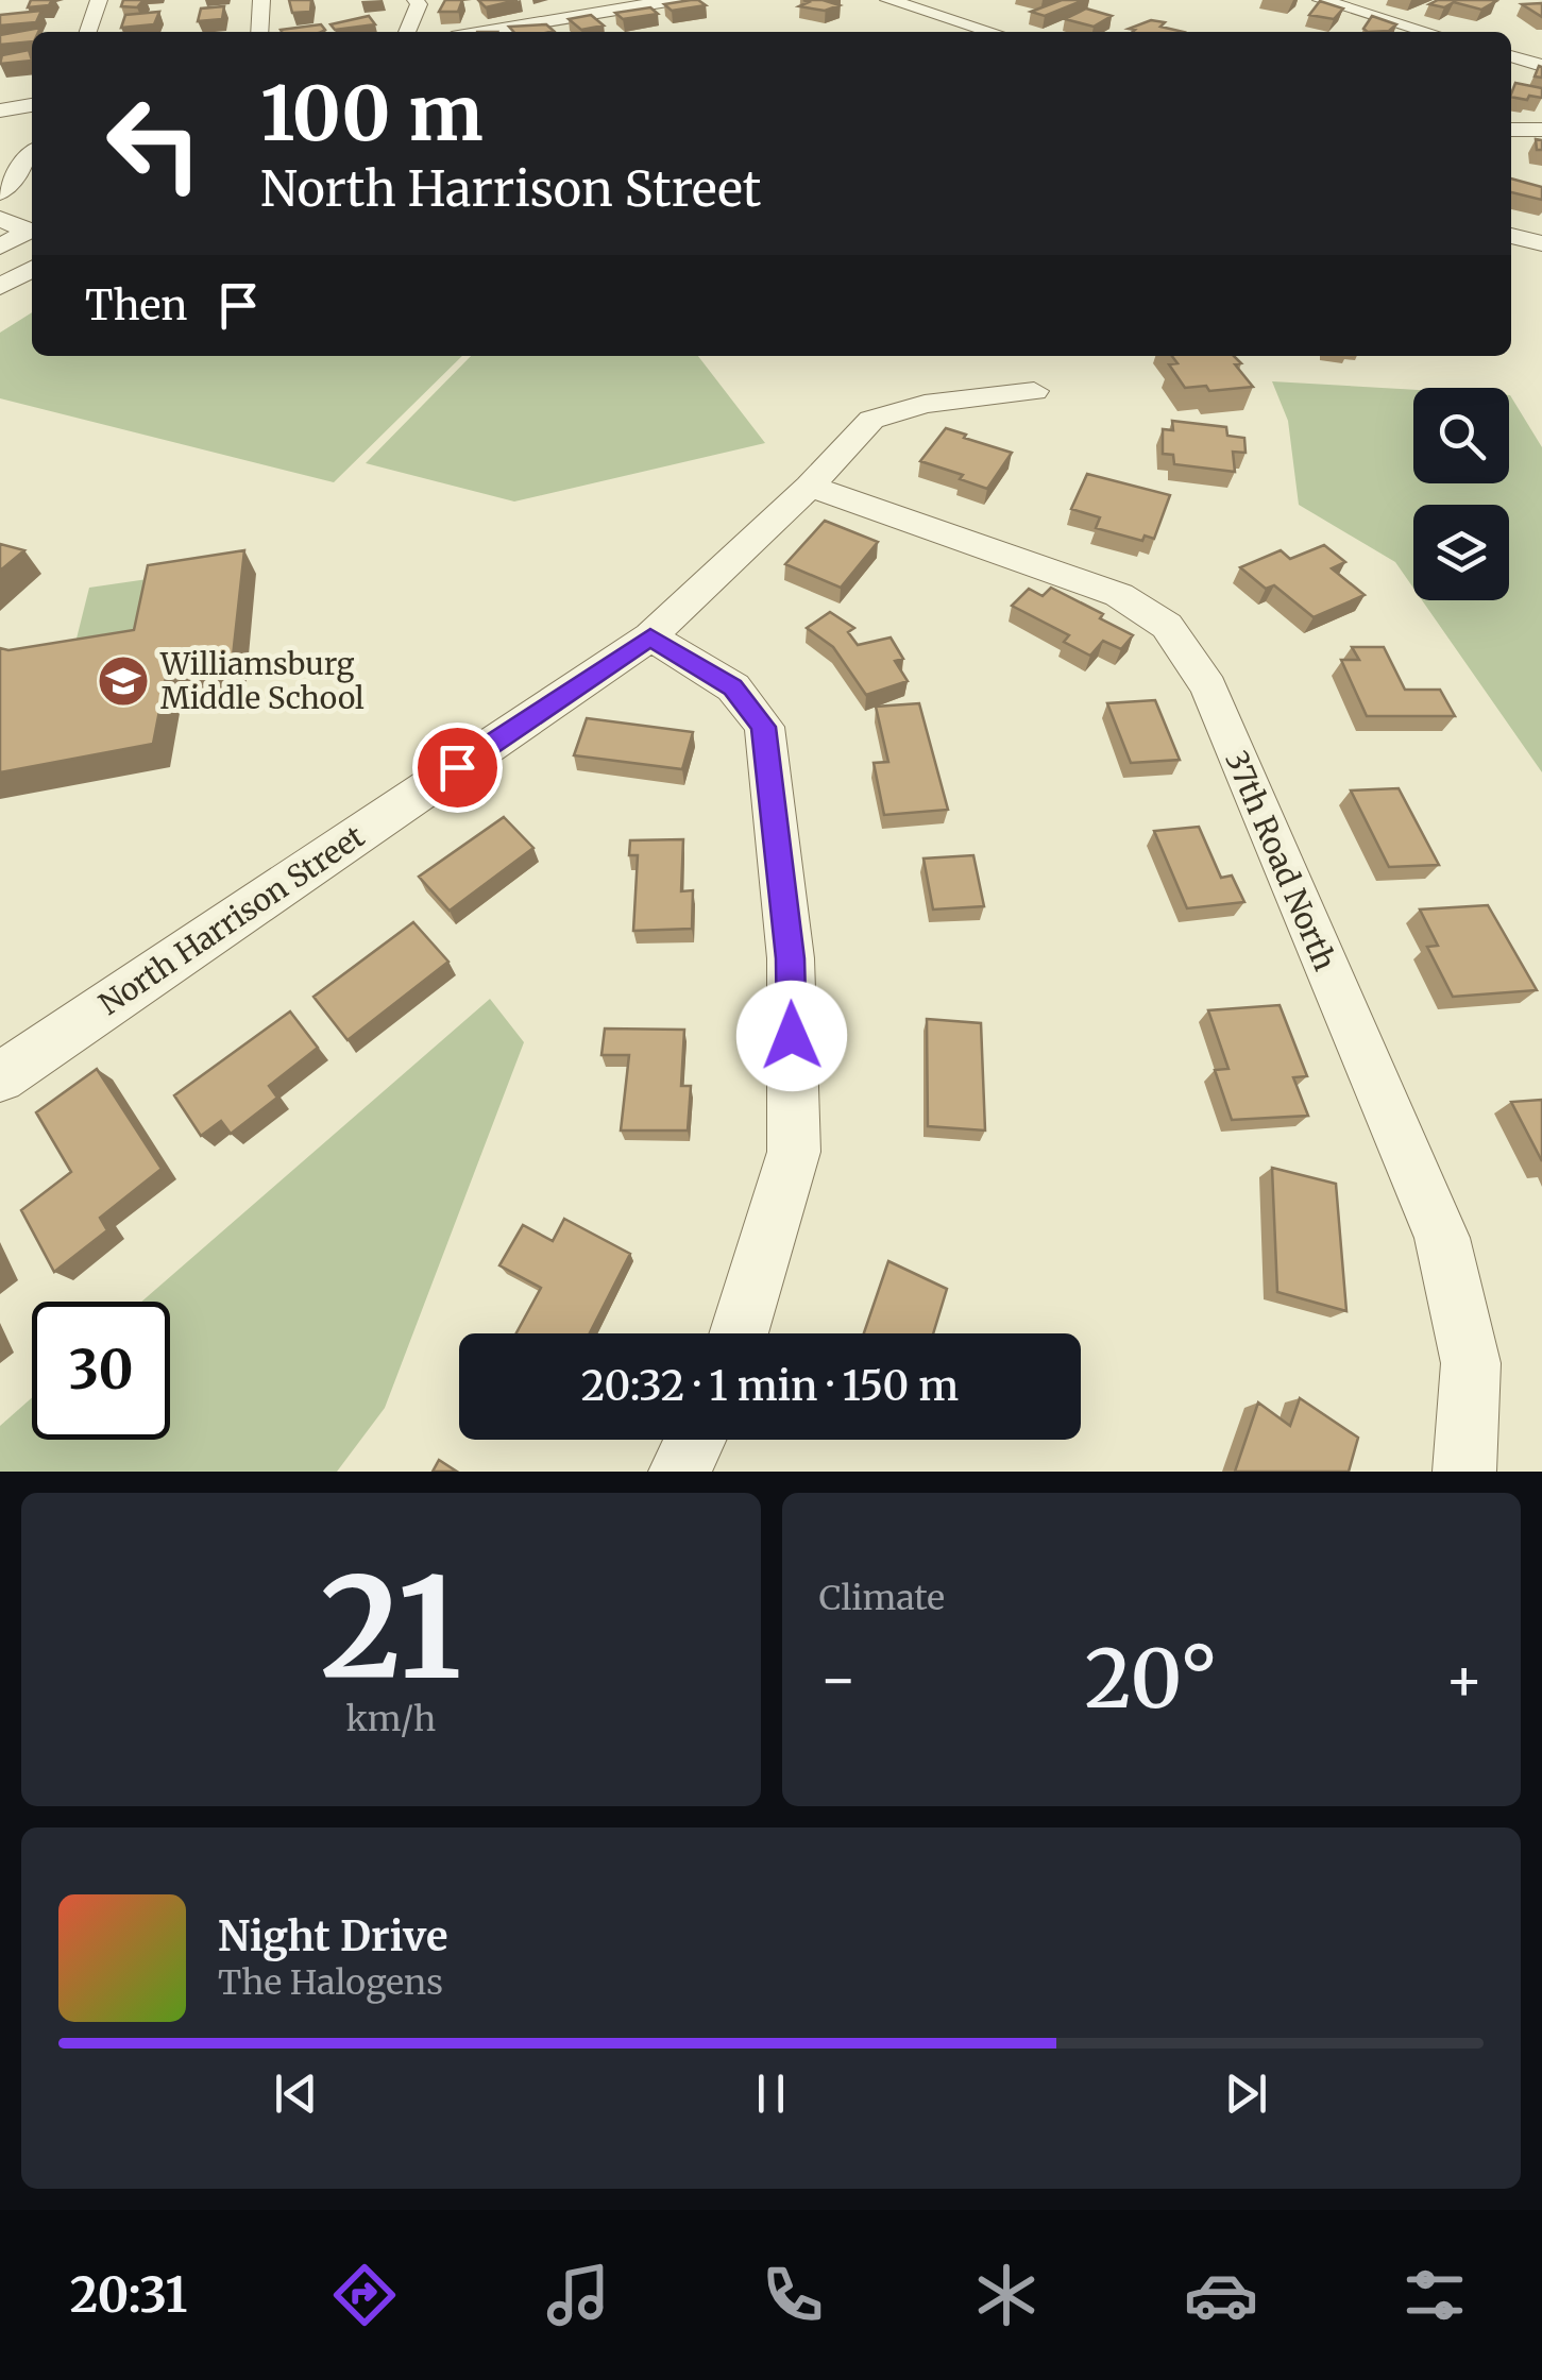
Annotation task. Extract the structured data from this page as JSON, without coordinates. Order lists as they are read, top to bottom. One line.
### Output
{"streets":{"street":["37th Road North","North Harrison Street"]},"crossings":[["37th Road North","North Harrison Street"]],"places":{"school or university":["Williamsburg Middle School"]},"page":{"turn":["100 m","North Harrison Street"],"then":"Then","limit":"30","trip":"20:32 · 1 min · 150 m","tile":[["21","km/h"],"Climate"],"heat":["−","20°","+"],"song":["Night Drive","The Halogens"],"tabs":"20:31"}}
